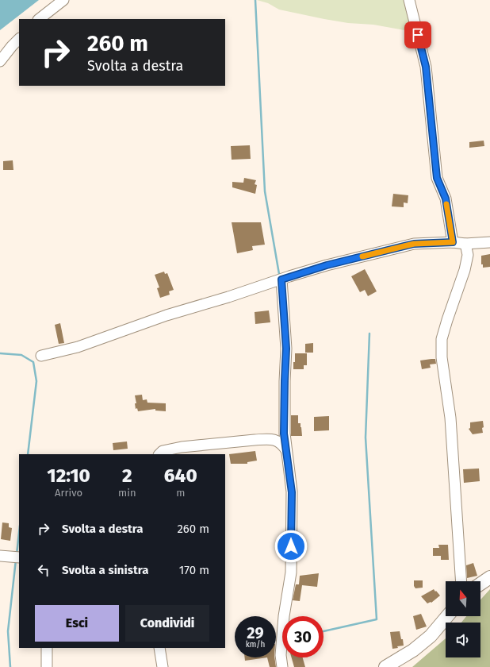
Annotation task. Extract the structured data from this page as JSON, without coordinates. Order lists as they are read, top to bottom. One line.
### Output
{"north":"top","page":{"turn":["260 m","Svolta a destra"],"eta":["12:10","Arrivo","2","min","640","m"],"list":[{"name":"Svolta a destra","value":"260 m"},{"name":"Svolta a sinistra","value":"170 m"}],"buttons":["Esci","Condividi"],"speed":"29 km/h","limit":"30"}}
